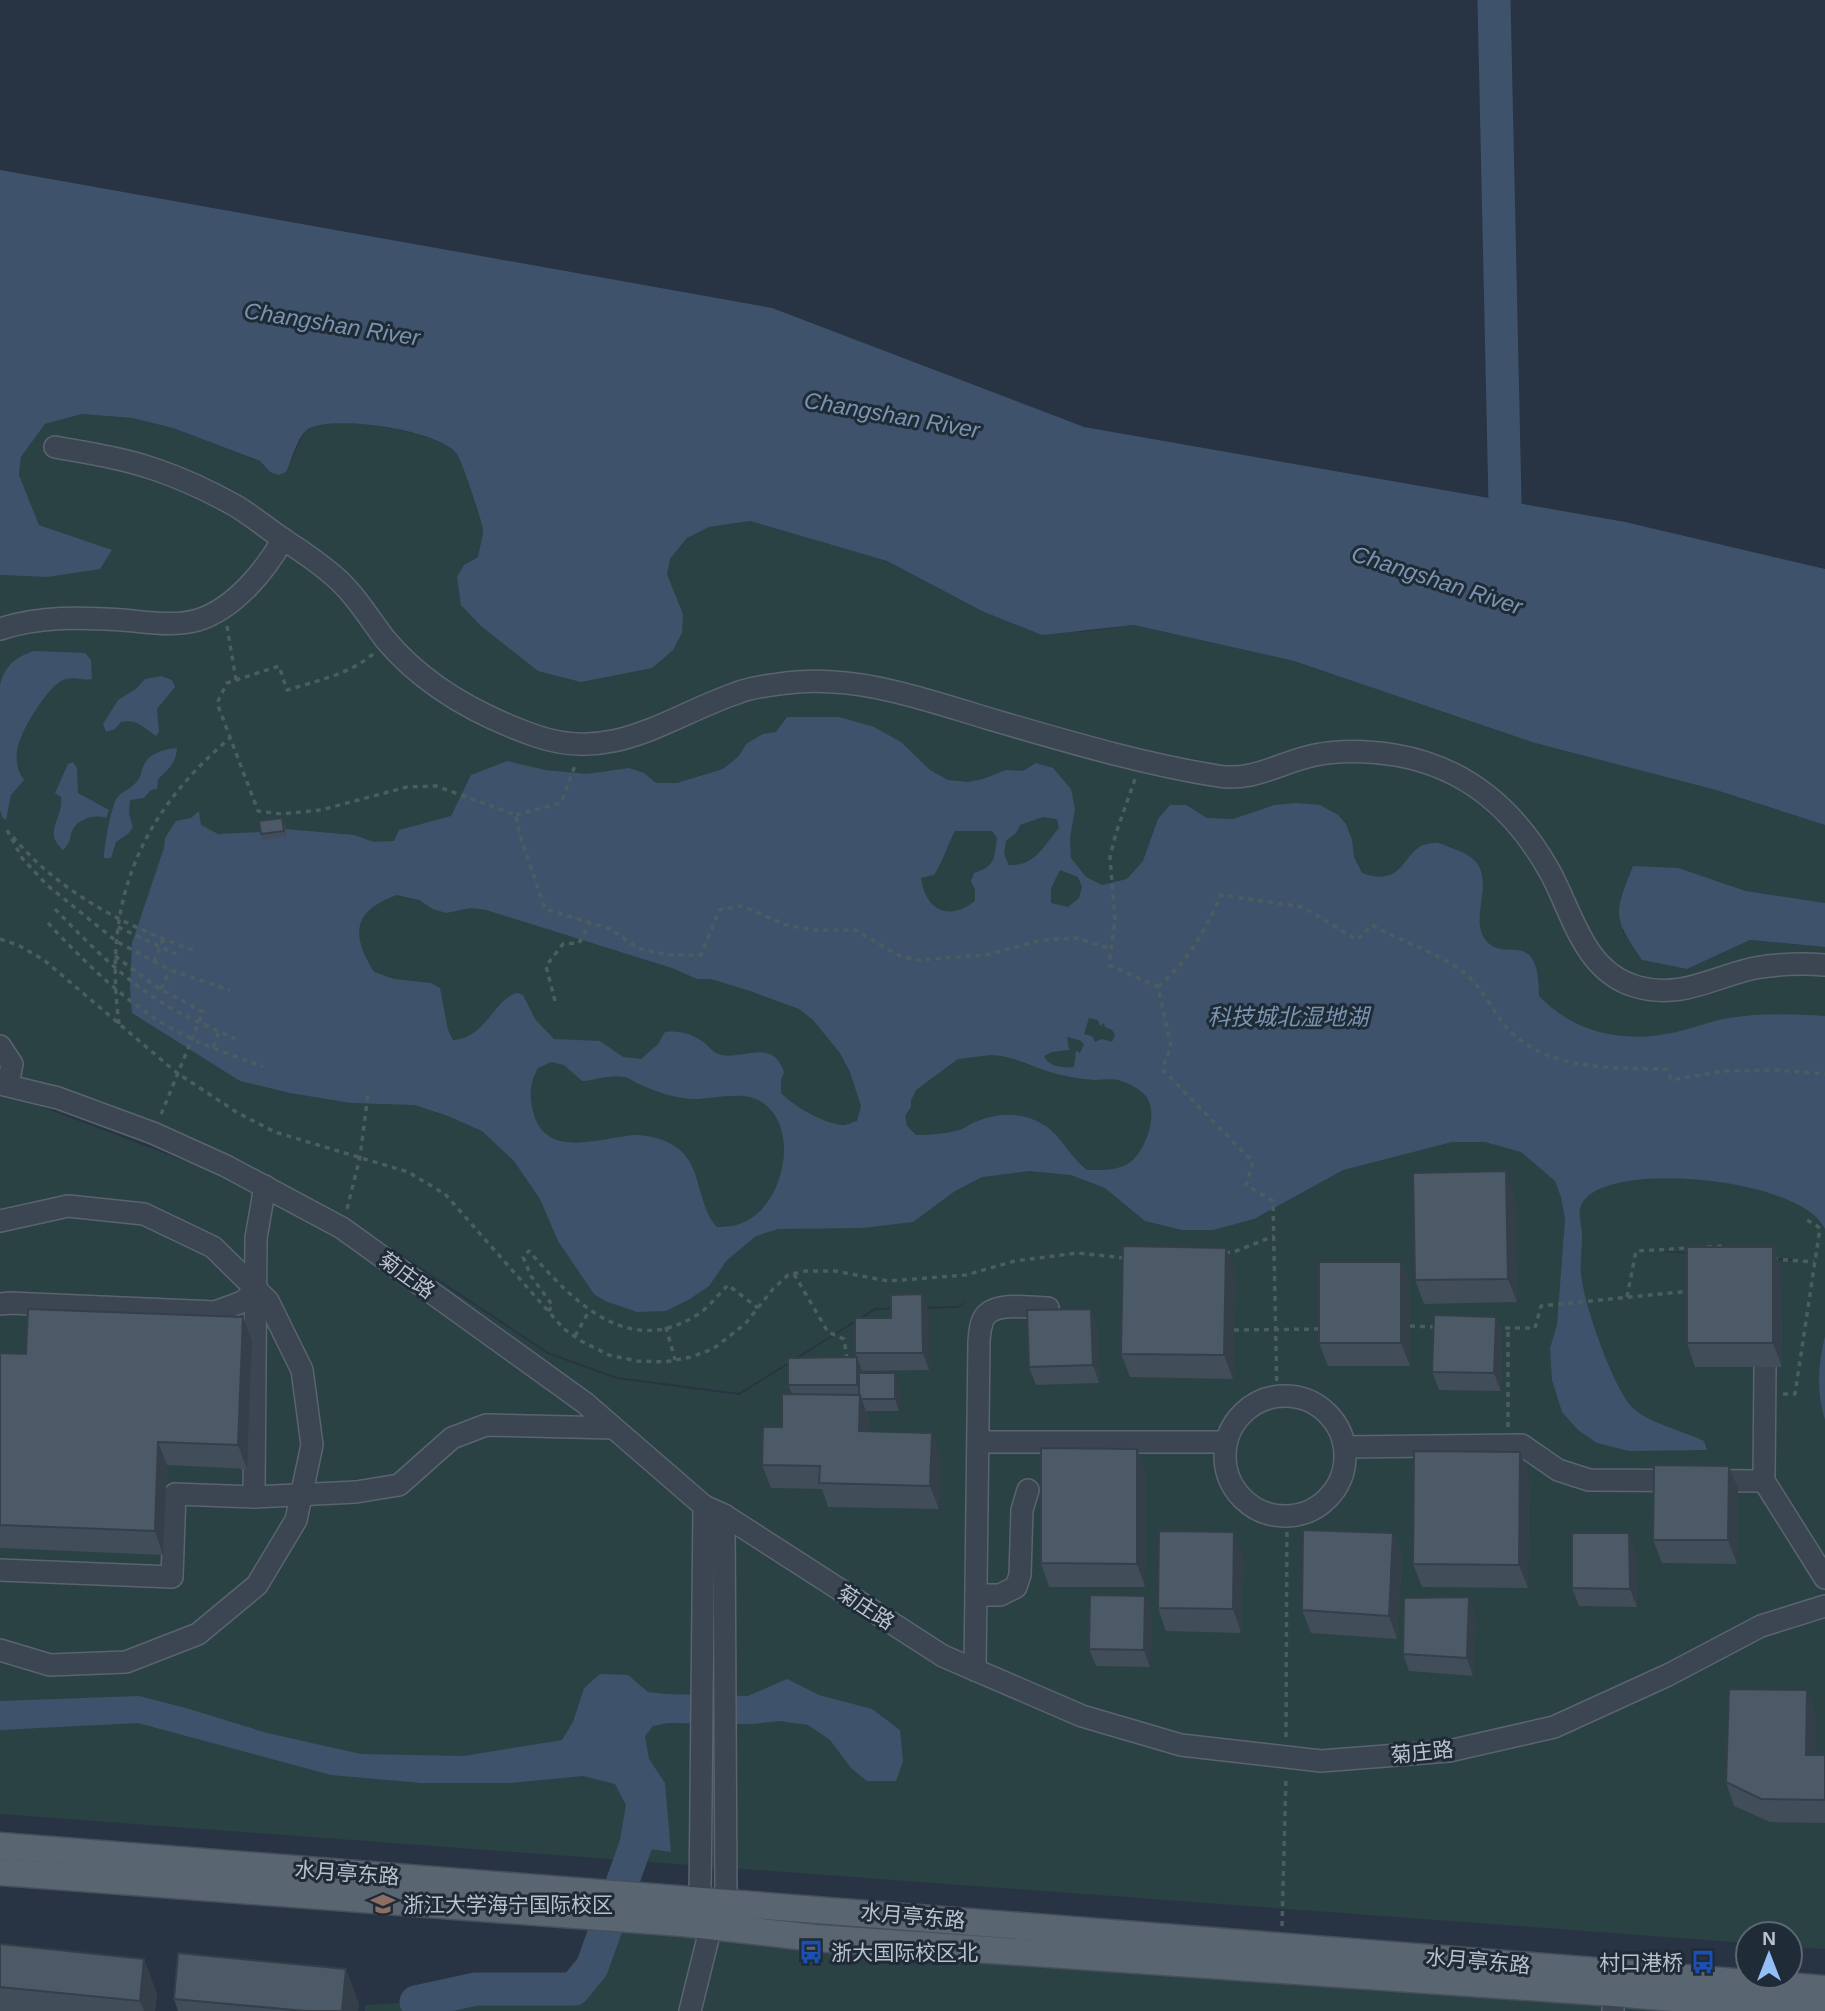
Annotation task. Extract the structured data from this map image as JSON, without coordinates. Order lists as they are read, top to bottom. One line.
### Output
{"streets":{"main road":["水月亭东路"],"street":["菊庄路"]},"water":["Changshan River","科技城北湿地湖"],"places":{"school or university":["浙江大学海宁国际校区"],"bus stop":["浙大国际校区北","村口港桥"]},"north":"top"}
